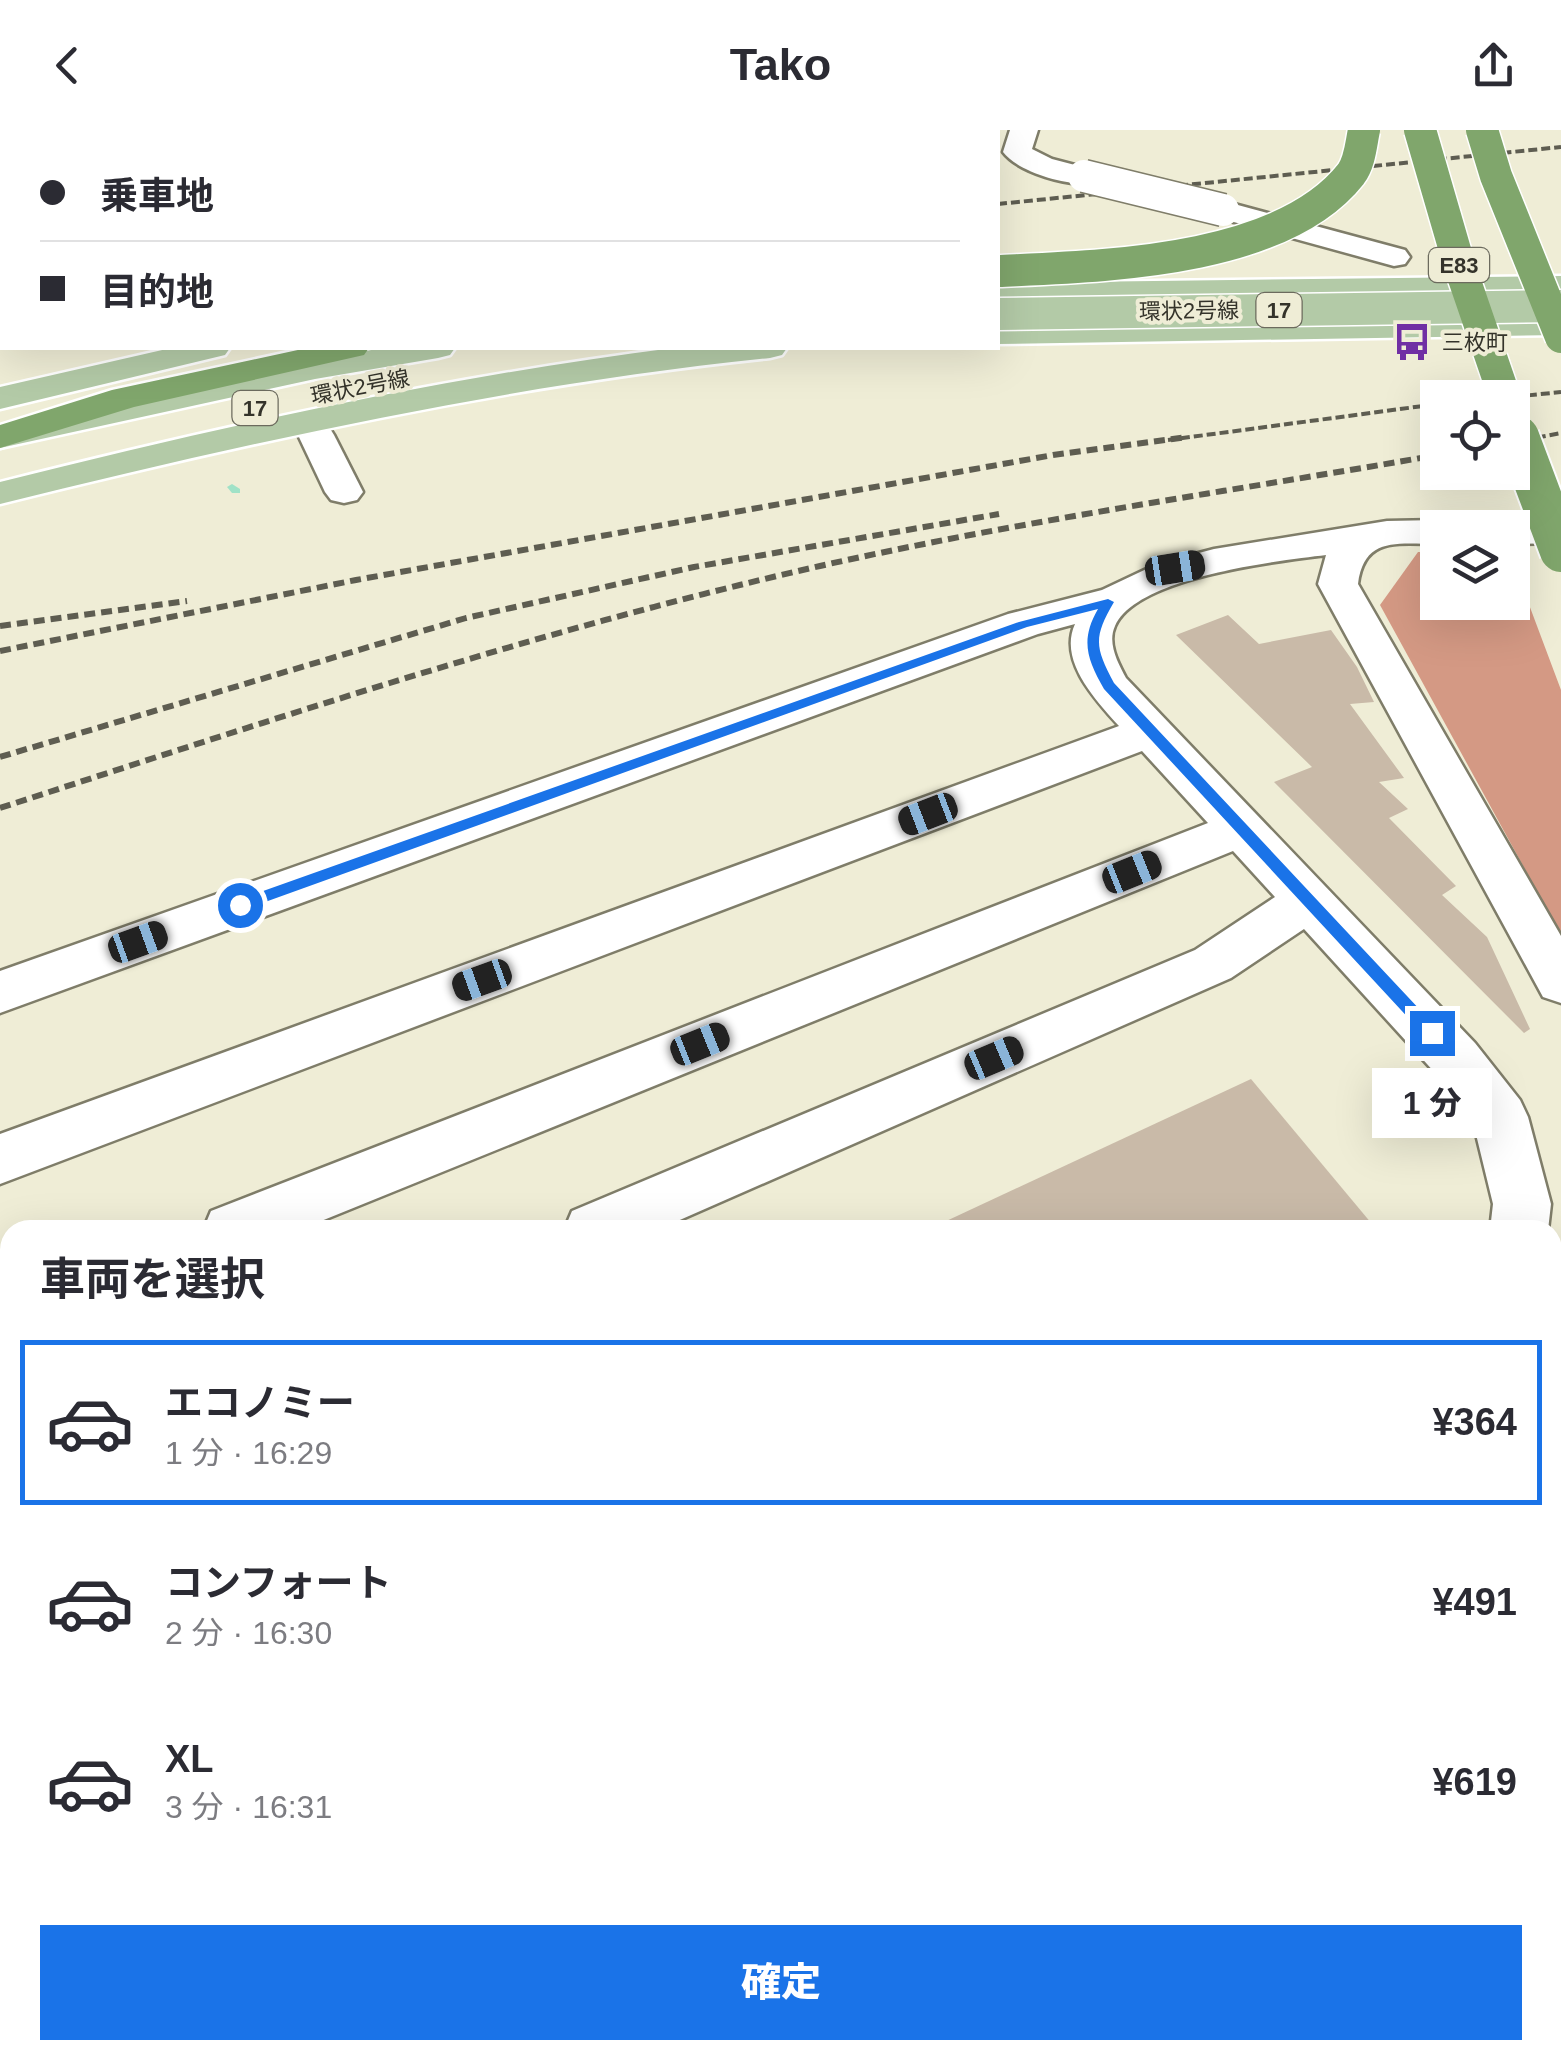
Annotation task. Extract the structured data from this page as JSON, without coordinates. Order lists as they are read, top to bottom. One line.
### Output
{"streets":{"highway":["E83"],"main road":["17","環状2号線"]},"places":{"bus stop":["三枚町"]},"page":{"header":"Tako","banner":["乗車地","目的地"],"bubble":"1 分","heading":"車両を選択","list":[{"name":"エコノミー","note":"1 分 · 16:29","value":"¥364"},{"name":"コンフォート","note":"2 分 · 16:30","value":"¥491"},{"name":"XL","note":"3 分 · 16:31","value":"¥619"}],"buttons":"確定"}}
